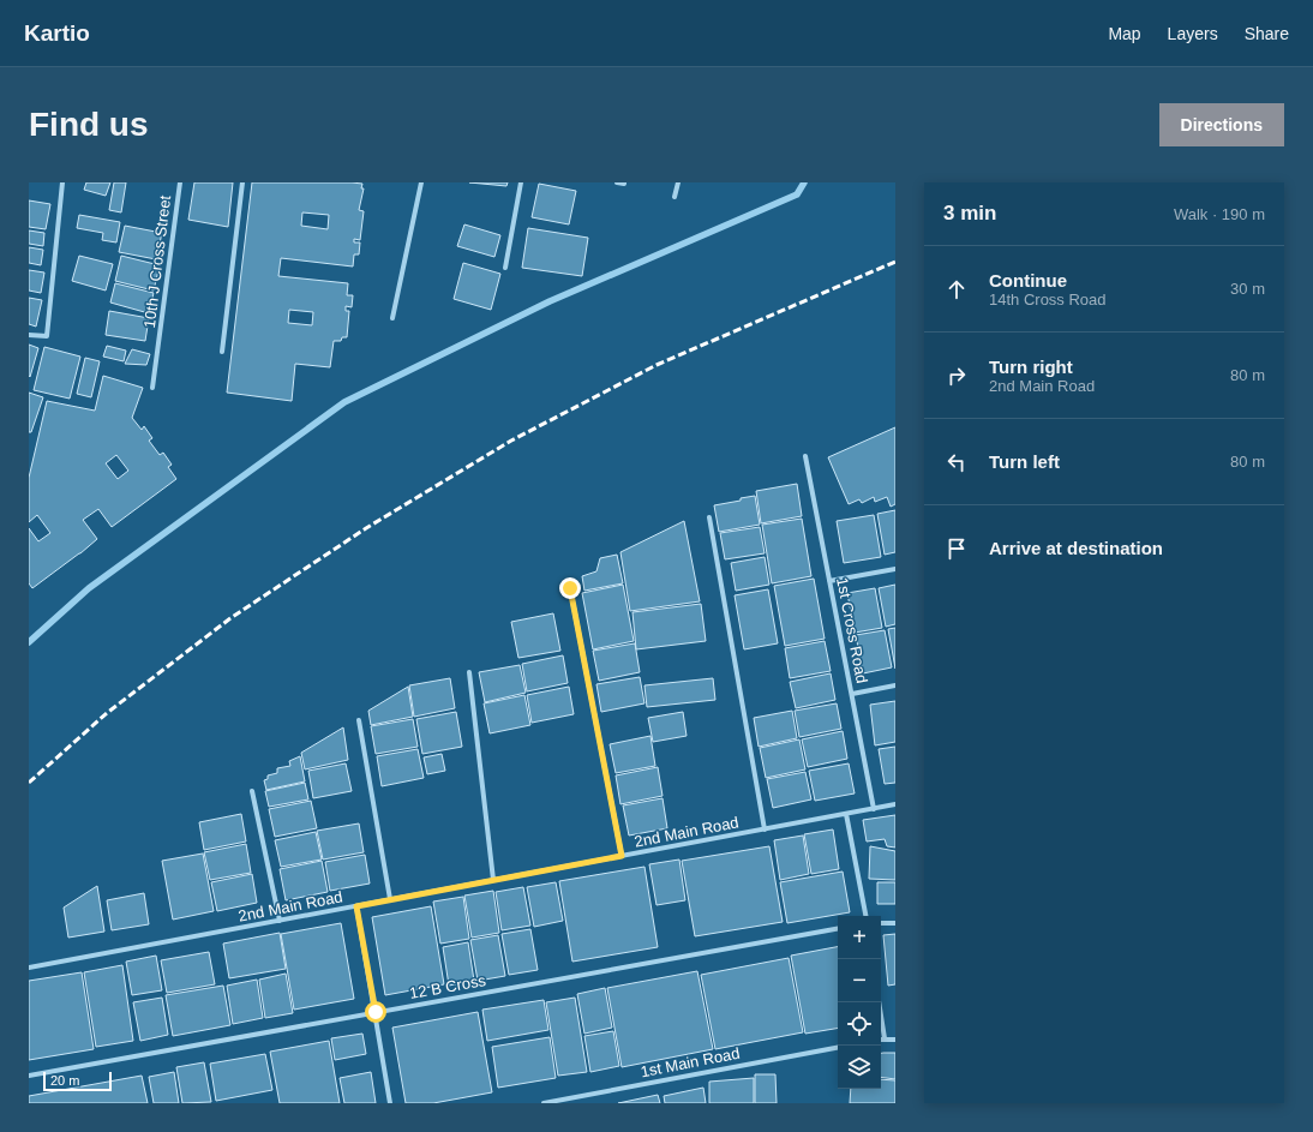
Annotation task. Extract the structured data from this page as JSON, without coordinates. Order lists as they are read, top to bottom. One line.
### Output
{"streets":{"street":["10th J Cross Street","1st Cross Road","2nd Main Road","12 B Cross","1st Main Road"]},"crossings":[["1st Cross Road","2nd Main Road"]],"scale_bar":"20 m","page":{"header":"Kartio","nav":["Map","Layers","Share"],"buttons":"Directions","title":"Find us","heading":["3 min","Walk · 190 m"],"list":[["Continue","14th Cross Road","30 m"],["Turn right","2nd Main Road","80 m"],["Turn left","80 m"],"Arrive at destination"],"map_buttons":["+","−"],"scale":"20 m"}}
